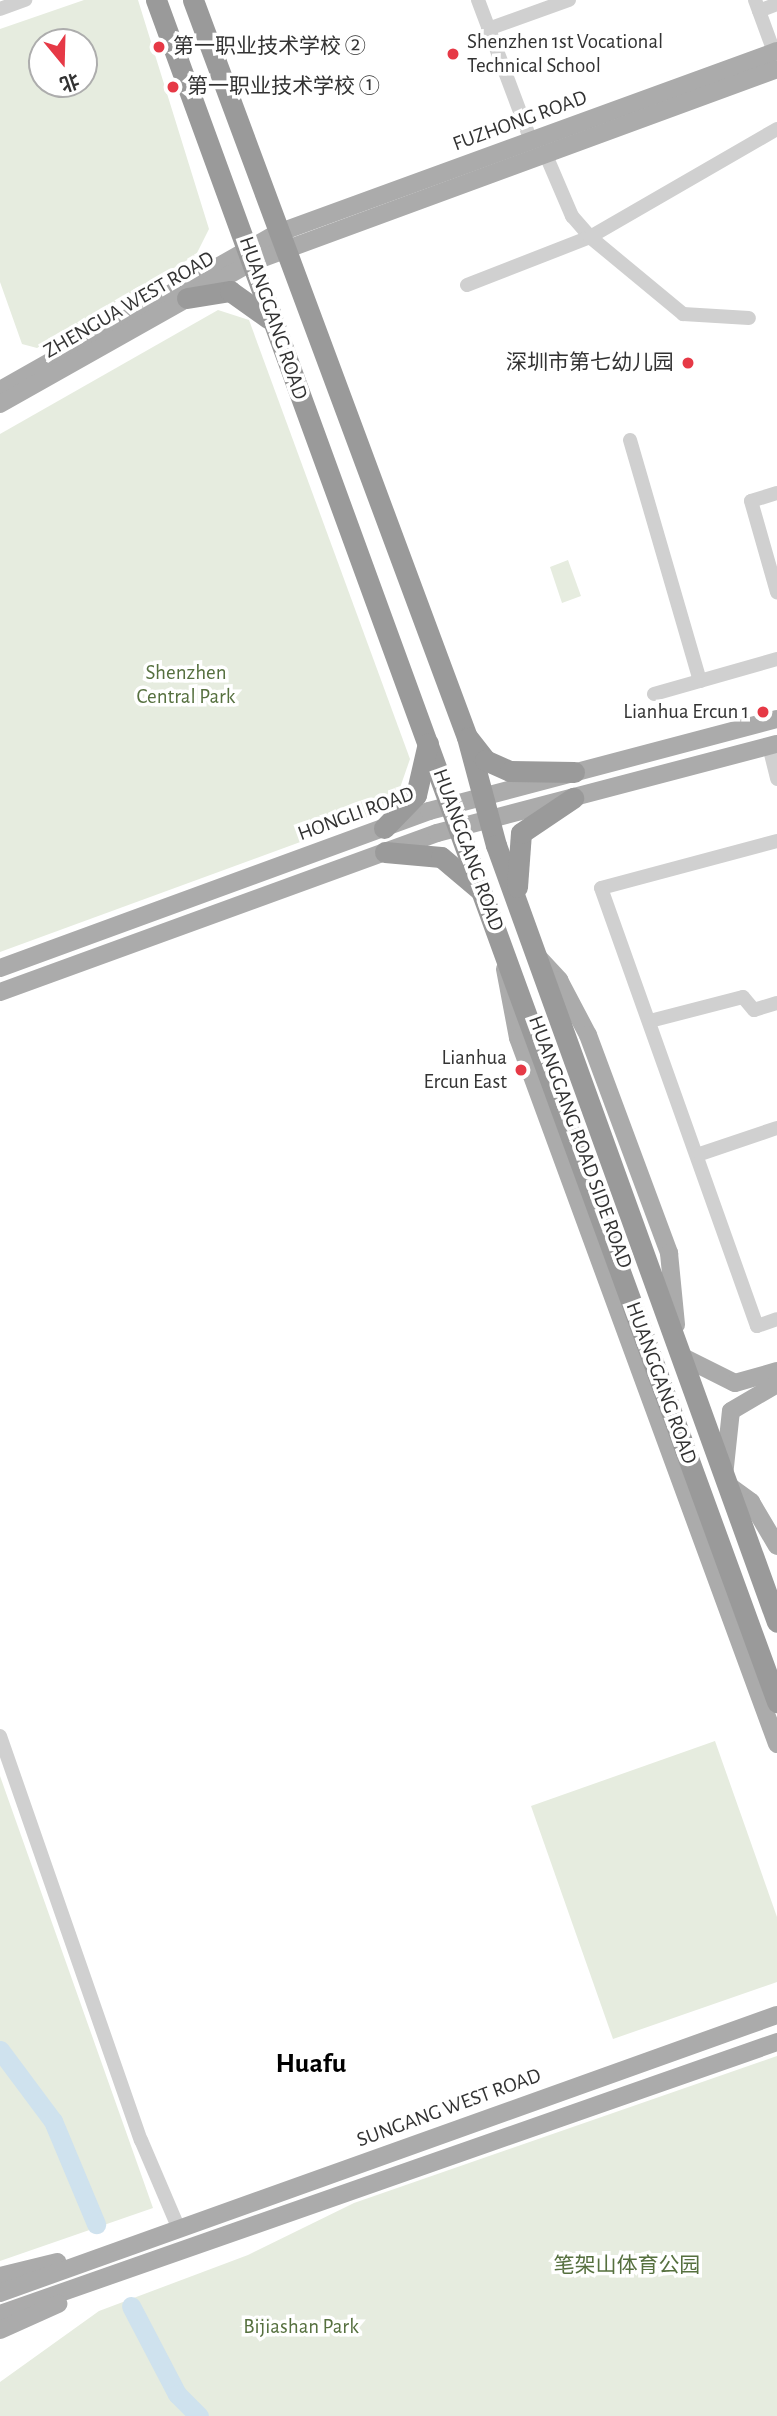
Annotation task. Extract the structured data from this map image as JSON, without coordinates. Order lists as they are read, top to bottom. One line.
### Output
{"streets":{"highway":["HUANGGANG ROAD"],"main road":["FUZHONG ROAD","ZHENGUA WEST ROAD","HONGLI ROAD","HUANGGANG ROAD SIDE ROAD","SUNGANG WEST ROAD"]},"crossings":[["FUZHONG ROAD","ZHENGUA WEST ROAD"],["FUZHONG ROAD","HUANGGANG ROAD"],["ZHENGUA WEST ROAD","HUANGGANG ROAD"],["HUANGGANG ROAD","HONGLI ROAD"],["HUANGGANG ROAD","HUANGGANG ROAD SIDE ROAD"]],"districts":["Huafu"],"parks":["Shenzhen Central Park","笔架山体育公园","Bijiashan Park"],"places":["第一职业技术学校 ②","Shenzhen 1st Vocational Technical School","第一职业技术学校 ①","深圳市第七幼儿园","Lianhua Ercun 1","Lianhua Ercun East"],"north":"bottom"}
